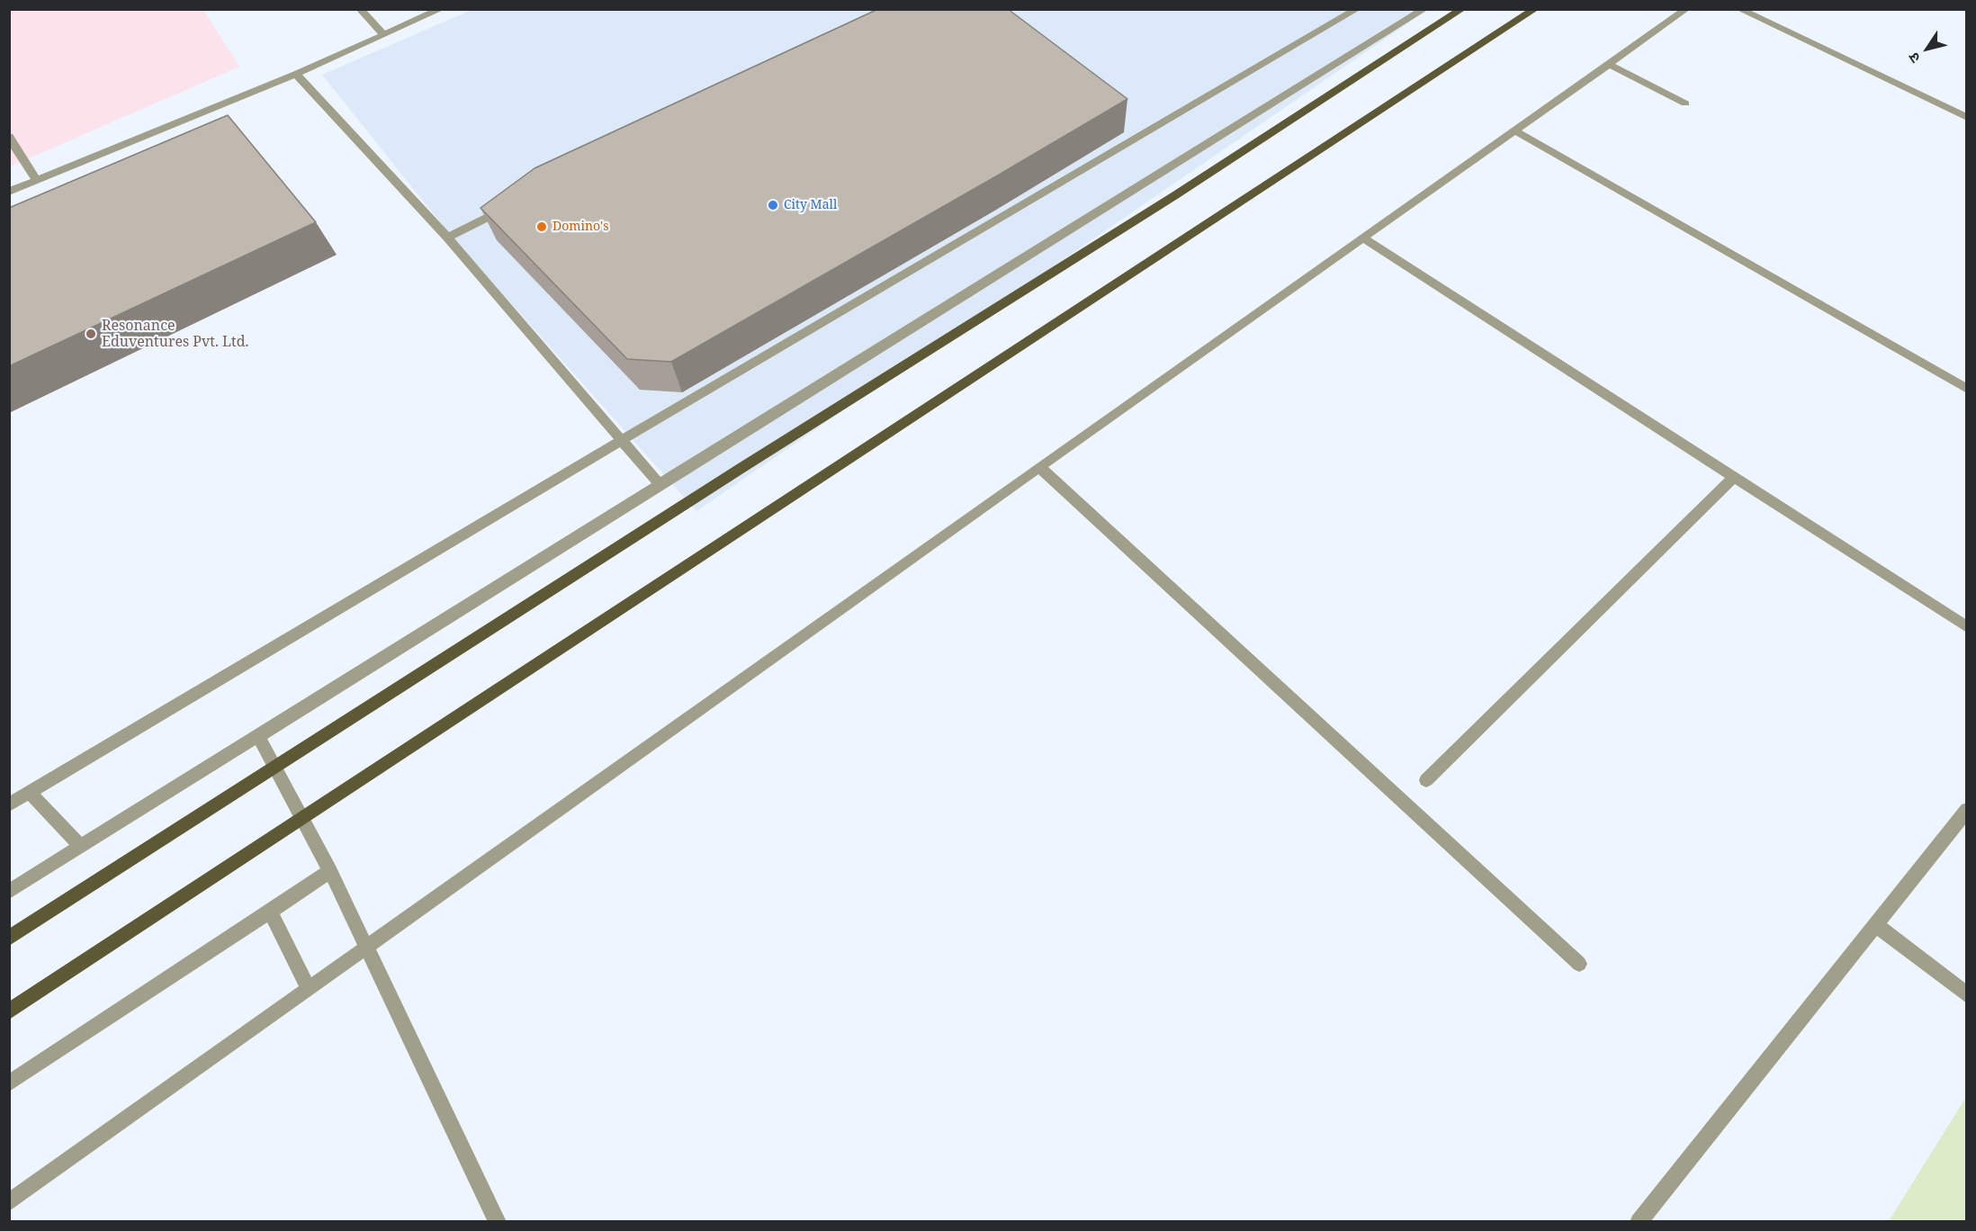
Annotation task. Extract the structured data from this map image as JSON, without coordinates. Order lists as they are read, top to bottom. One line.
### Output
{"places":["City Mall","Domino's","Resonance Eduventures Pvt. Ltd."],"north":"bottom left"}
